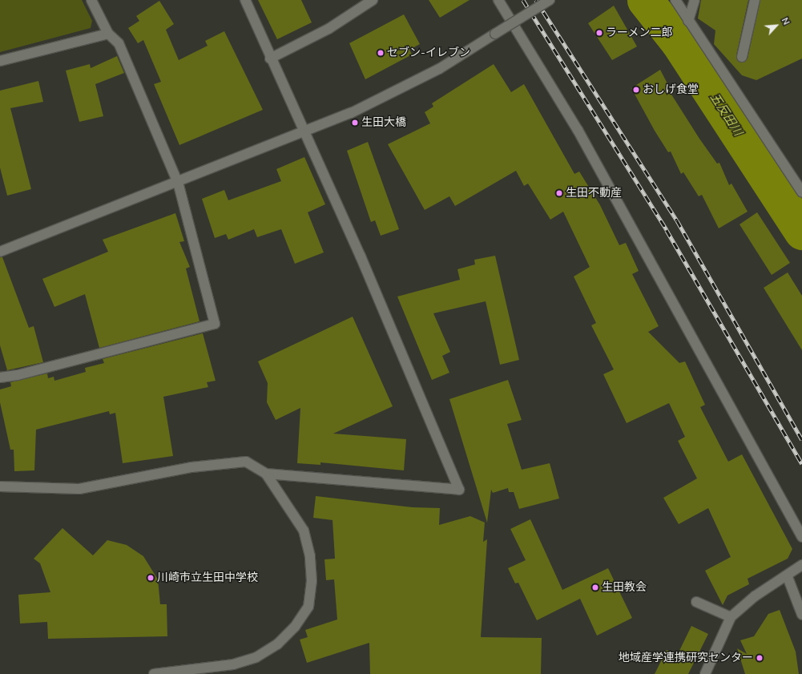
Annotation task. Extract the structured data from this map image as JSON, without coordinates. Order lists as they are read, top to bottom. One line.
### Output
{"water":["五反田川"],"places":["ラーメン二郎","セブン-イレブン","おしげ食堂","生田大橋","生田不動産","川崎市立生田中学校","生田教会","地域産学連携研究センター"],"north":"top right"}
